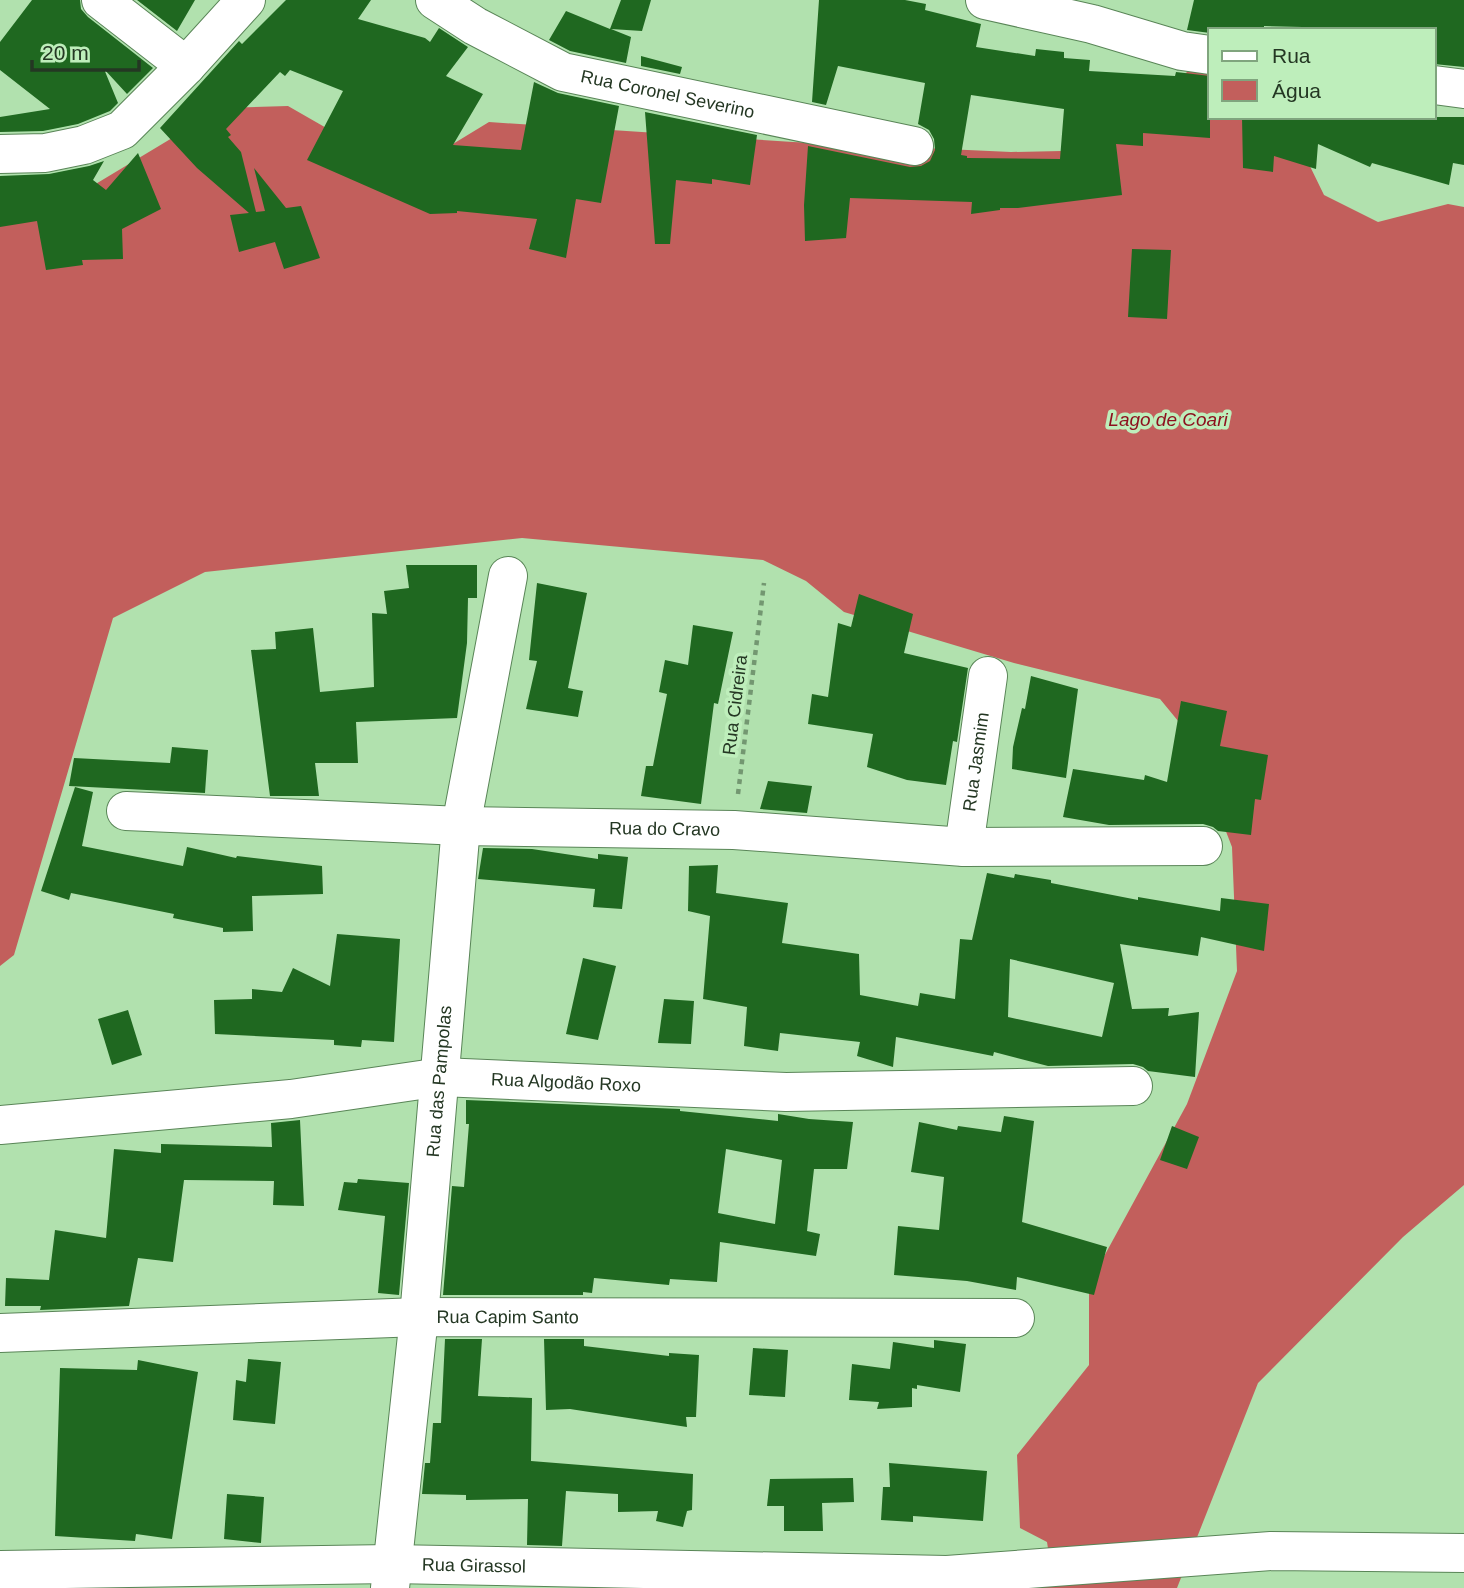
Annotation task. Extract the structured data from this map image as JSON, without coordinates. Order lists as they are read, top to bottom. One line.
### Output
{"streets":{"street":["Rua Coronel Severino","Rua Jasmim","Rua do Cravo","Rua das Pampolas","Rua Algodão Roxo","Rua Capim Santo","Rua Girassol"],"path":["Rua Cidreira"]},"crossings":[["Rua Cidreira","Rua do Cravo"],["Rua Jasmim","Rua do Cravo"],["Rua do Cravo","Rua das Pampolas"],["Rua das Pampolas","Rua Algodão Roxo"],["Rua das Pampolas","Rua Capim Santo"],["Rua das Pampolas","Rua Girassol"]],"water":["Lago de Coari"],"legend":["Rua","Água"],"scale_bar":"20 m"}
